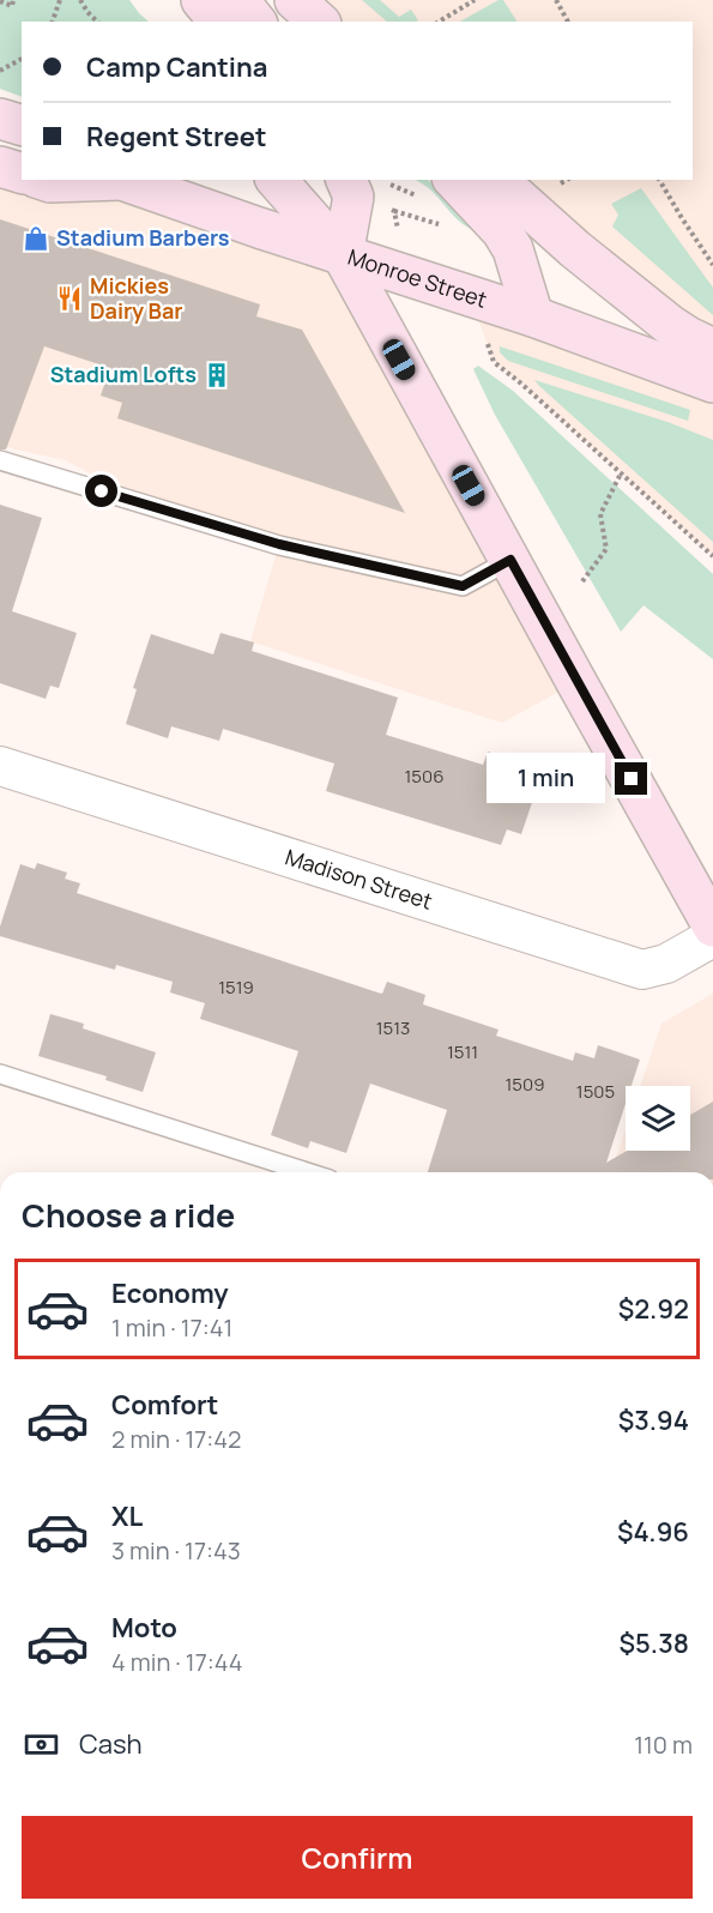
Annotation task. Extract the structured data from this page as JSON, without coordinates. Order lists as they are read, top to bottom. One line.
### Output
{"streets":{"main road":["Monroe Street"],"street":["Madison Street"]},"places":{"shop":["Stadium Barbers"],"restaurant":["Mickies Dairy Bar"],"building":["Stadium Lofts"]},"house_numbers":["1506","1519","1513","1511","1509","1505"],"page":{"banner":["Camp Cantina","Regent Street"],"bubble":"1 min","heading":"Choose a ride","list":[{"name":"Economy","note":"1 min · 17:41","value":"$2.92"},{"name":"Comfort","note":"2 min · 17:42","value":"$3.94"},{"name":"XL","note":"3 min · 17:43","value":"$4.96"},{"name":"Moto","note":"4 min · 17:44","value":"$5.38"}],"pay":["Cash","110 m"],"buttons":"Confirm"}}
